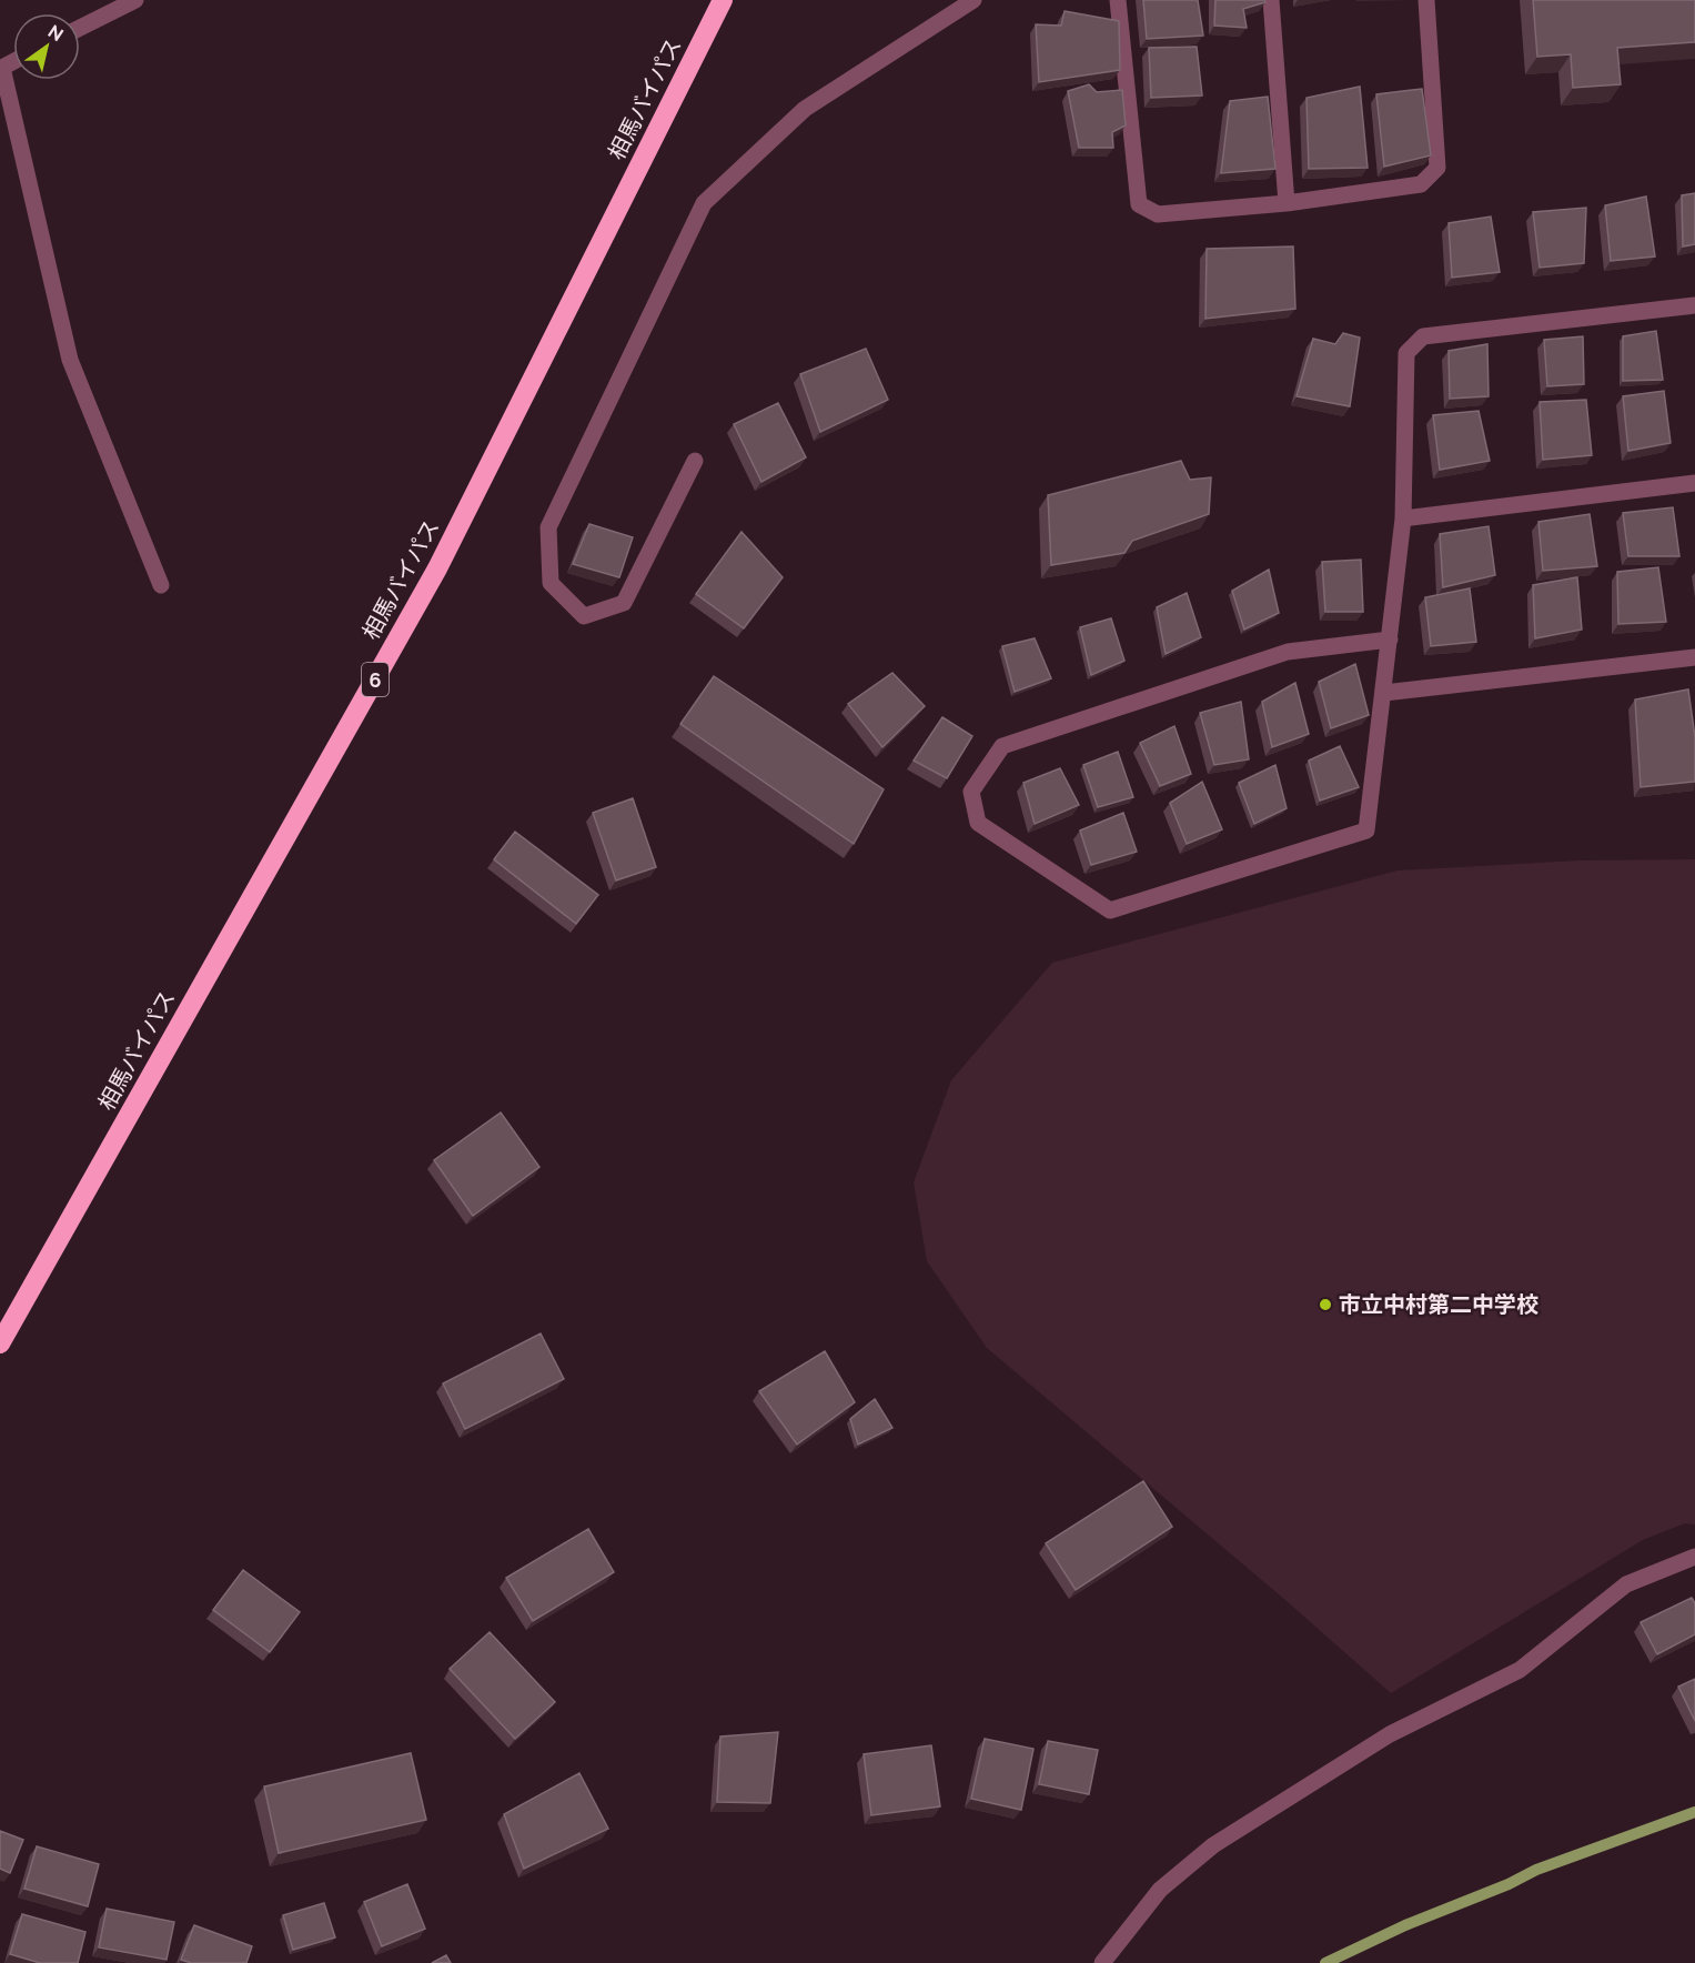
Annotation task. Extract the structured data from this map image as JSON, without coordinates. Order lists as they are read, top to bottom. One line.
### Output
{"streets":{"highway":["相馬バイパス","6"]},"places":["市立中村第二中学校"],"north":"top right"}
